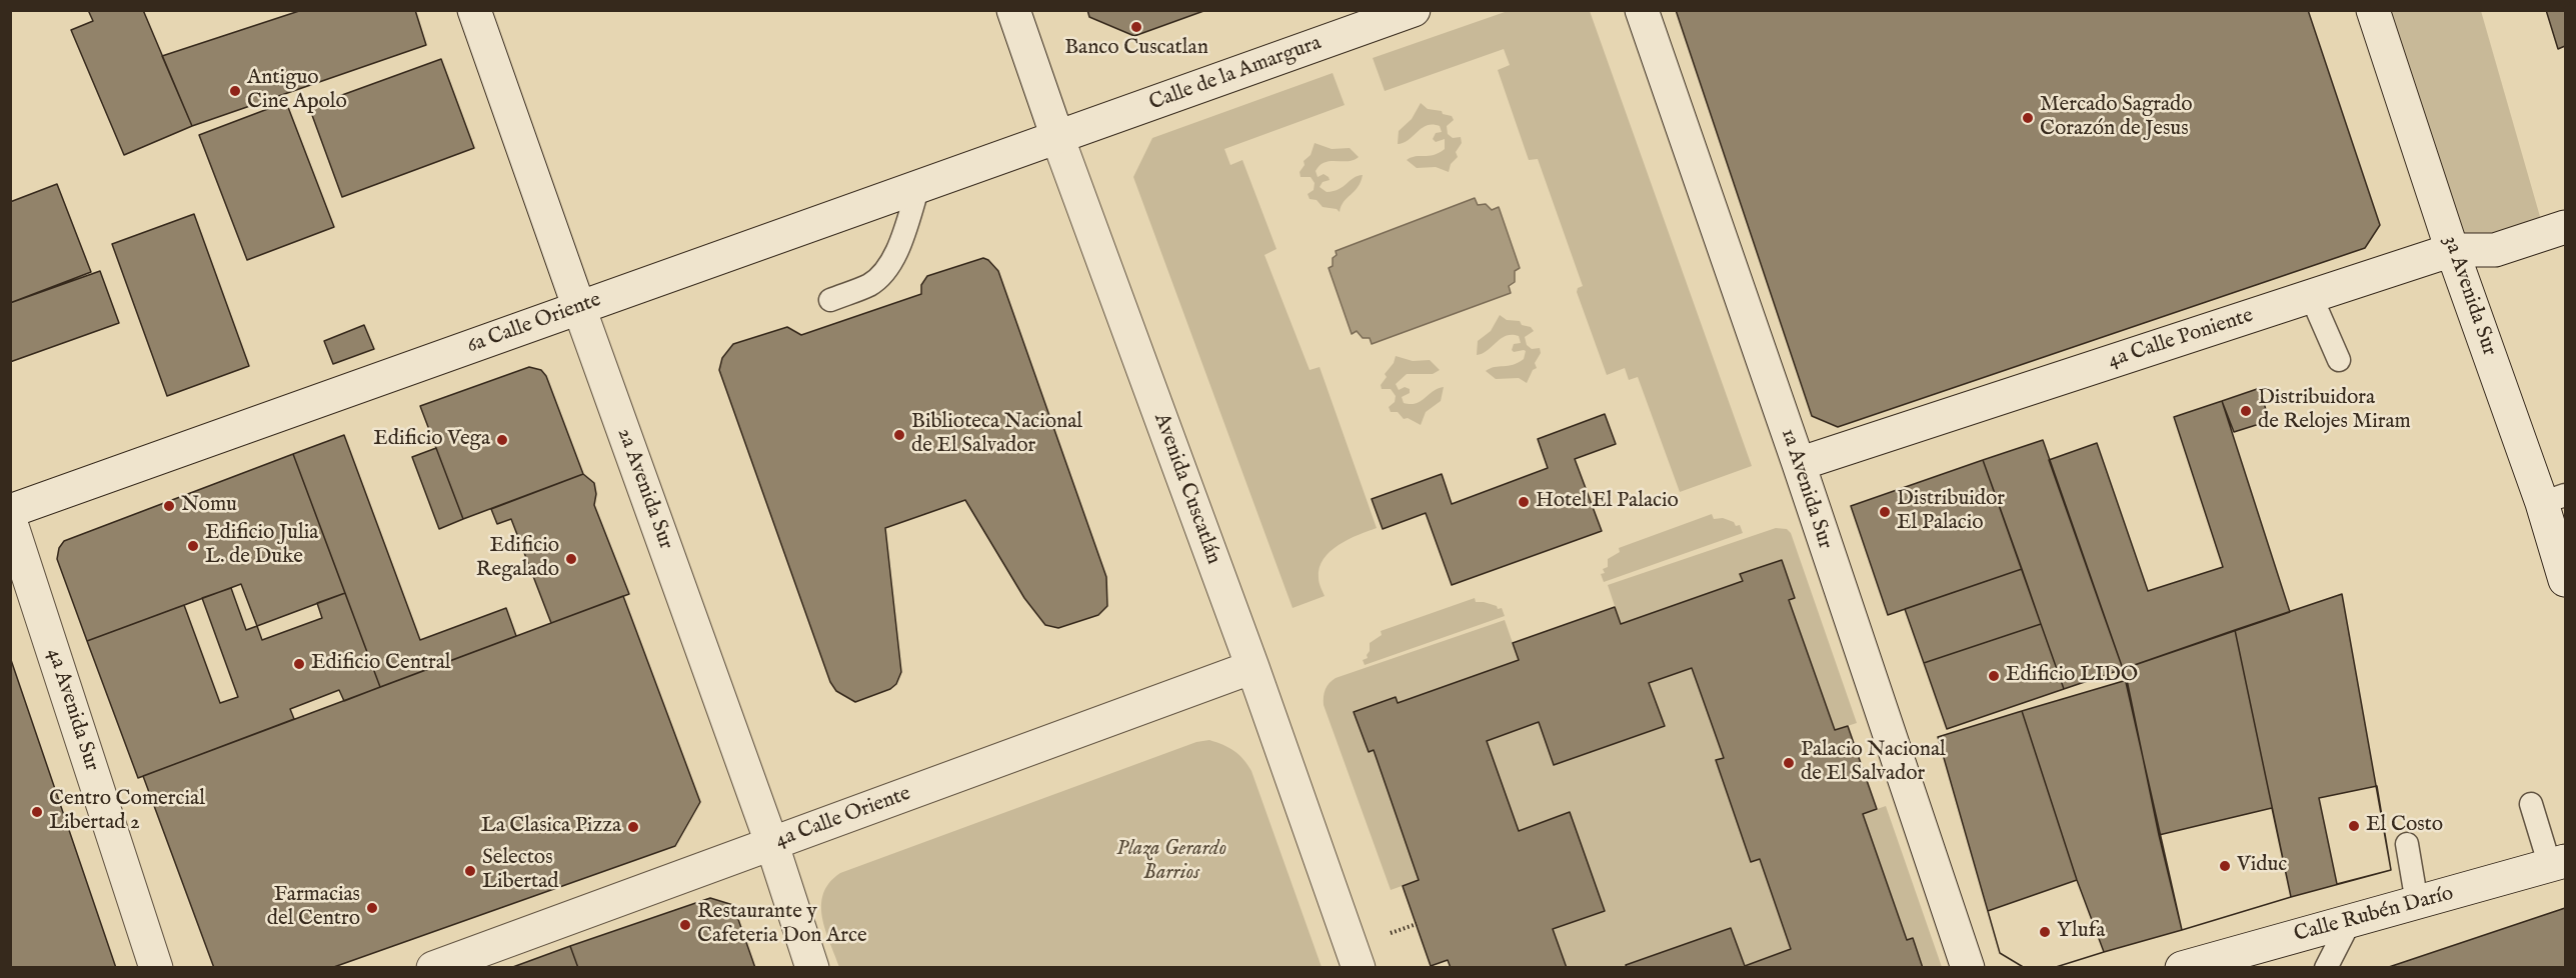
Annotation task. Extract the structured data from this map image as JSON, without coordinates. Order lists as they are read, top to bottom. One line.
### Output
{"streets":{"street":["Calle de la Amargura","3a Avenida Sur","6a Calle Oriente","4a Calle Poniente","2a Avenida Sur","Avenida Cuscatlán","1a Avenida Sur","4a Avenida Sur","4a Calle Oriente","Calle Rubén Darío"]},"crossings":[["Calle de la Amargura","6a Calle Oriente"],["Calle de la Amargura","Avenida Cuscatlán"],["3a Avenida Sur","4a Calle Poniente"],["6a Calle Oriente","2a Avenida Sur"],["6a Calle Oriente","Avenida Cuscatlán"],["4a Calle Poniente","1a Avenida Sur"],["2a Avenida Sur","4a Calle Oriente"],["Avenida Cuscatlán","4a Calle Oriente"]],"parks":["Plaza Gerardo Barrios"],"places":["Banco Cuscatlan","Antiguo Cine Apolo","Mercado Sagrado Corazón de Jesus","Distribuidora de Relojes Miram","Biblioteca Nacional de El Salvador","Edificio Vega","Hotel El Palacio","Nomu","Distribuidor El Palacio","Edificio Julia L. de Duke","Edificio Regalado","Edificio Central","Edificio LIDO","Palacio Nacional de El Salvador","Centro Comercial Libertad 2","El Costo","La Clasica Pizza","Viduc","Selectos Libertad","Farmacias del Centro","Restaurante y Cafeteria Don Arce","Ylufa"]}
